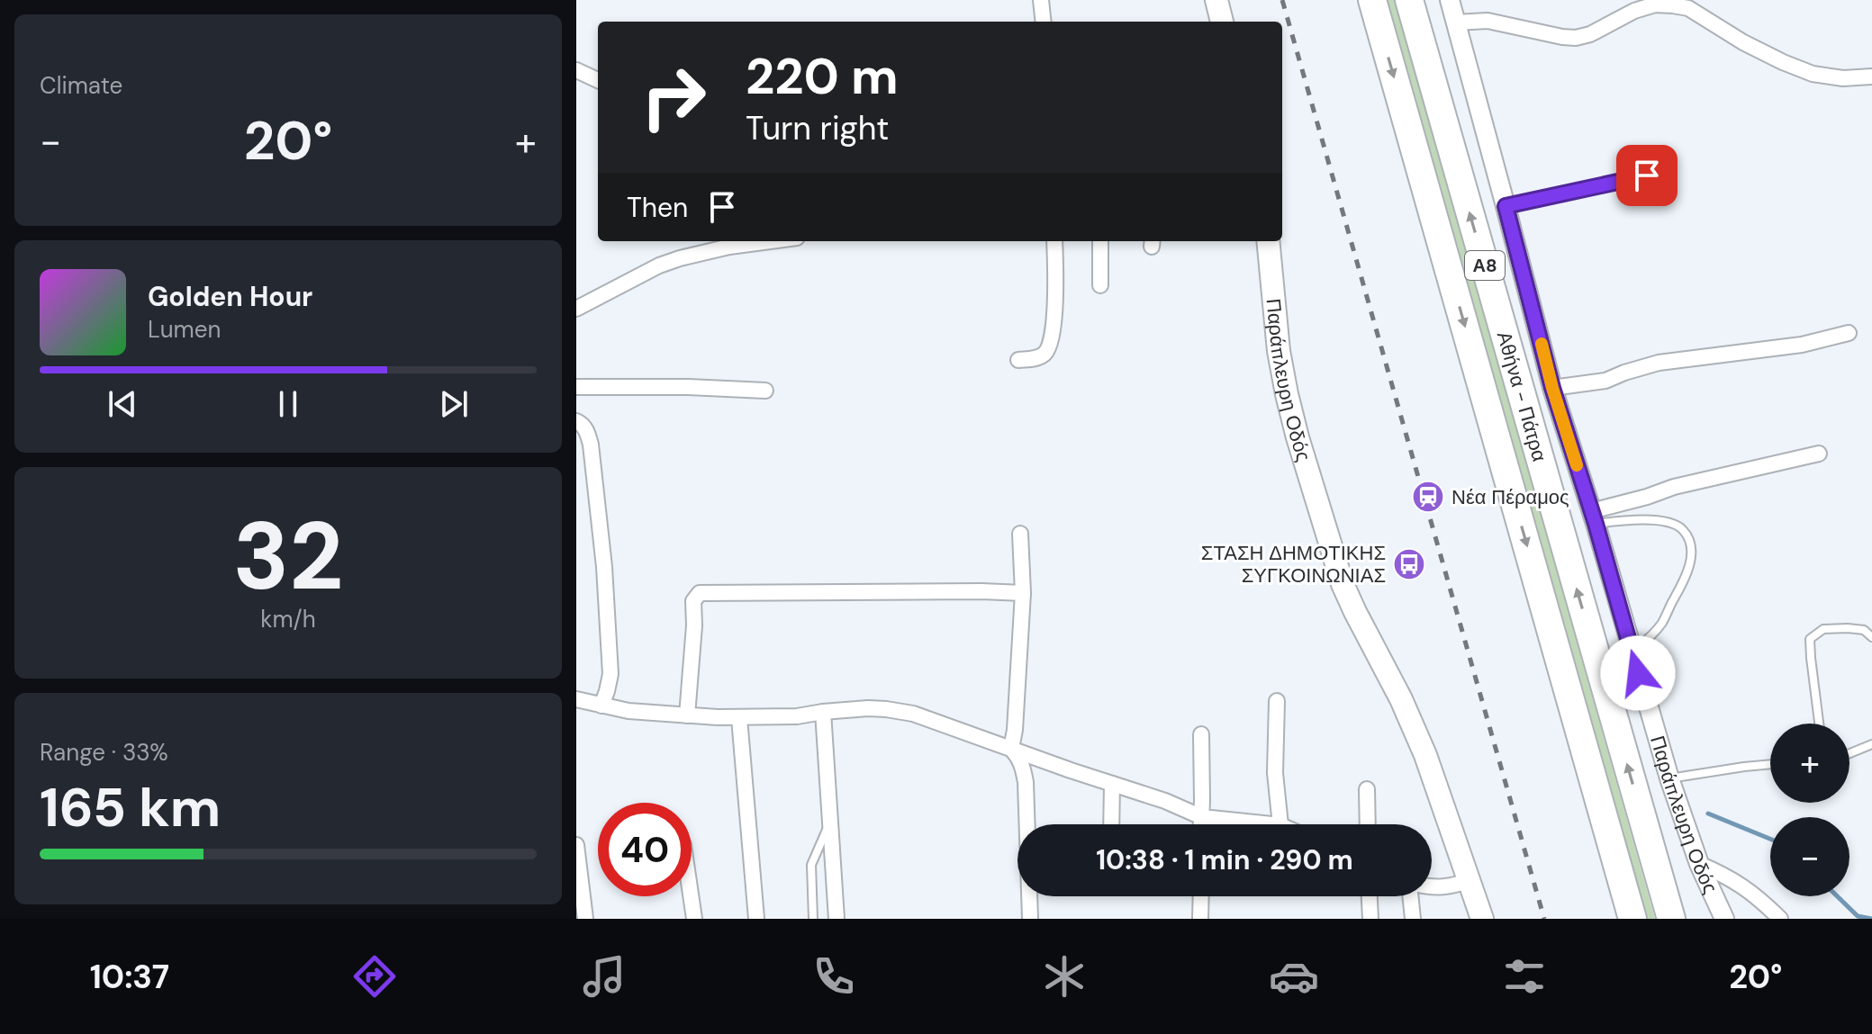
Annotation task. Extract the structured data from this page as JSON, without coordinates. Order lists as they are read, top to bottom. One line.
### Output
{"streets":{"highway":["Α8","Αθήνα - Πάτρα"],"main road":["Παράπλευρη Οδός"]},"places":{"station":["Νέα Πέραμος"],"bus stop":["ΣΤΑΣΗ ΔΗΜΟΤΙΚΗΣ ΣΥΓΚΟΙΝΩΝΙΑΣ"]},"page":{"tile":["Climate",["32","km/h"],["Range · 33%","165 km"]],"turn":["220 m","Turn right"],"heat":["−","20°","+"],"then":"Then","song":["Golden Hour","Lumen"],"map_buttons":["+","−"],"limit":"40","trip":"10:38 · 1 min · 290 m","tabs":["10:37","20°"]}}
